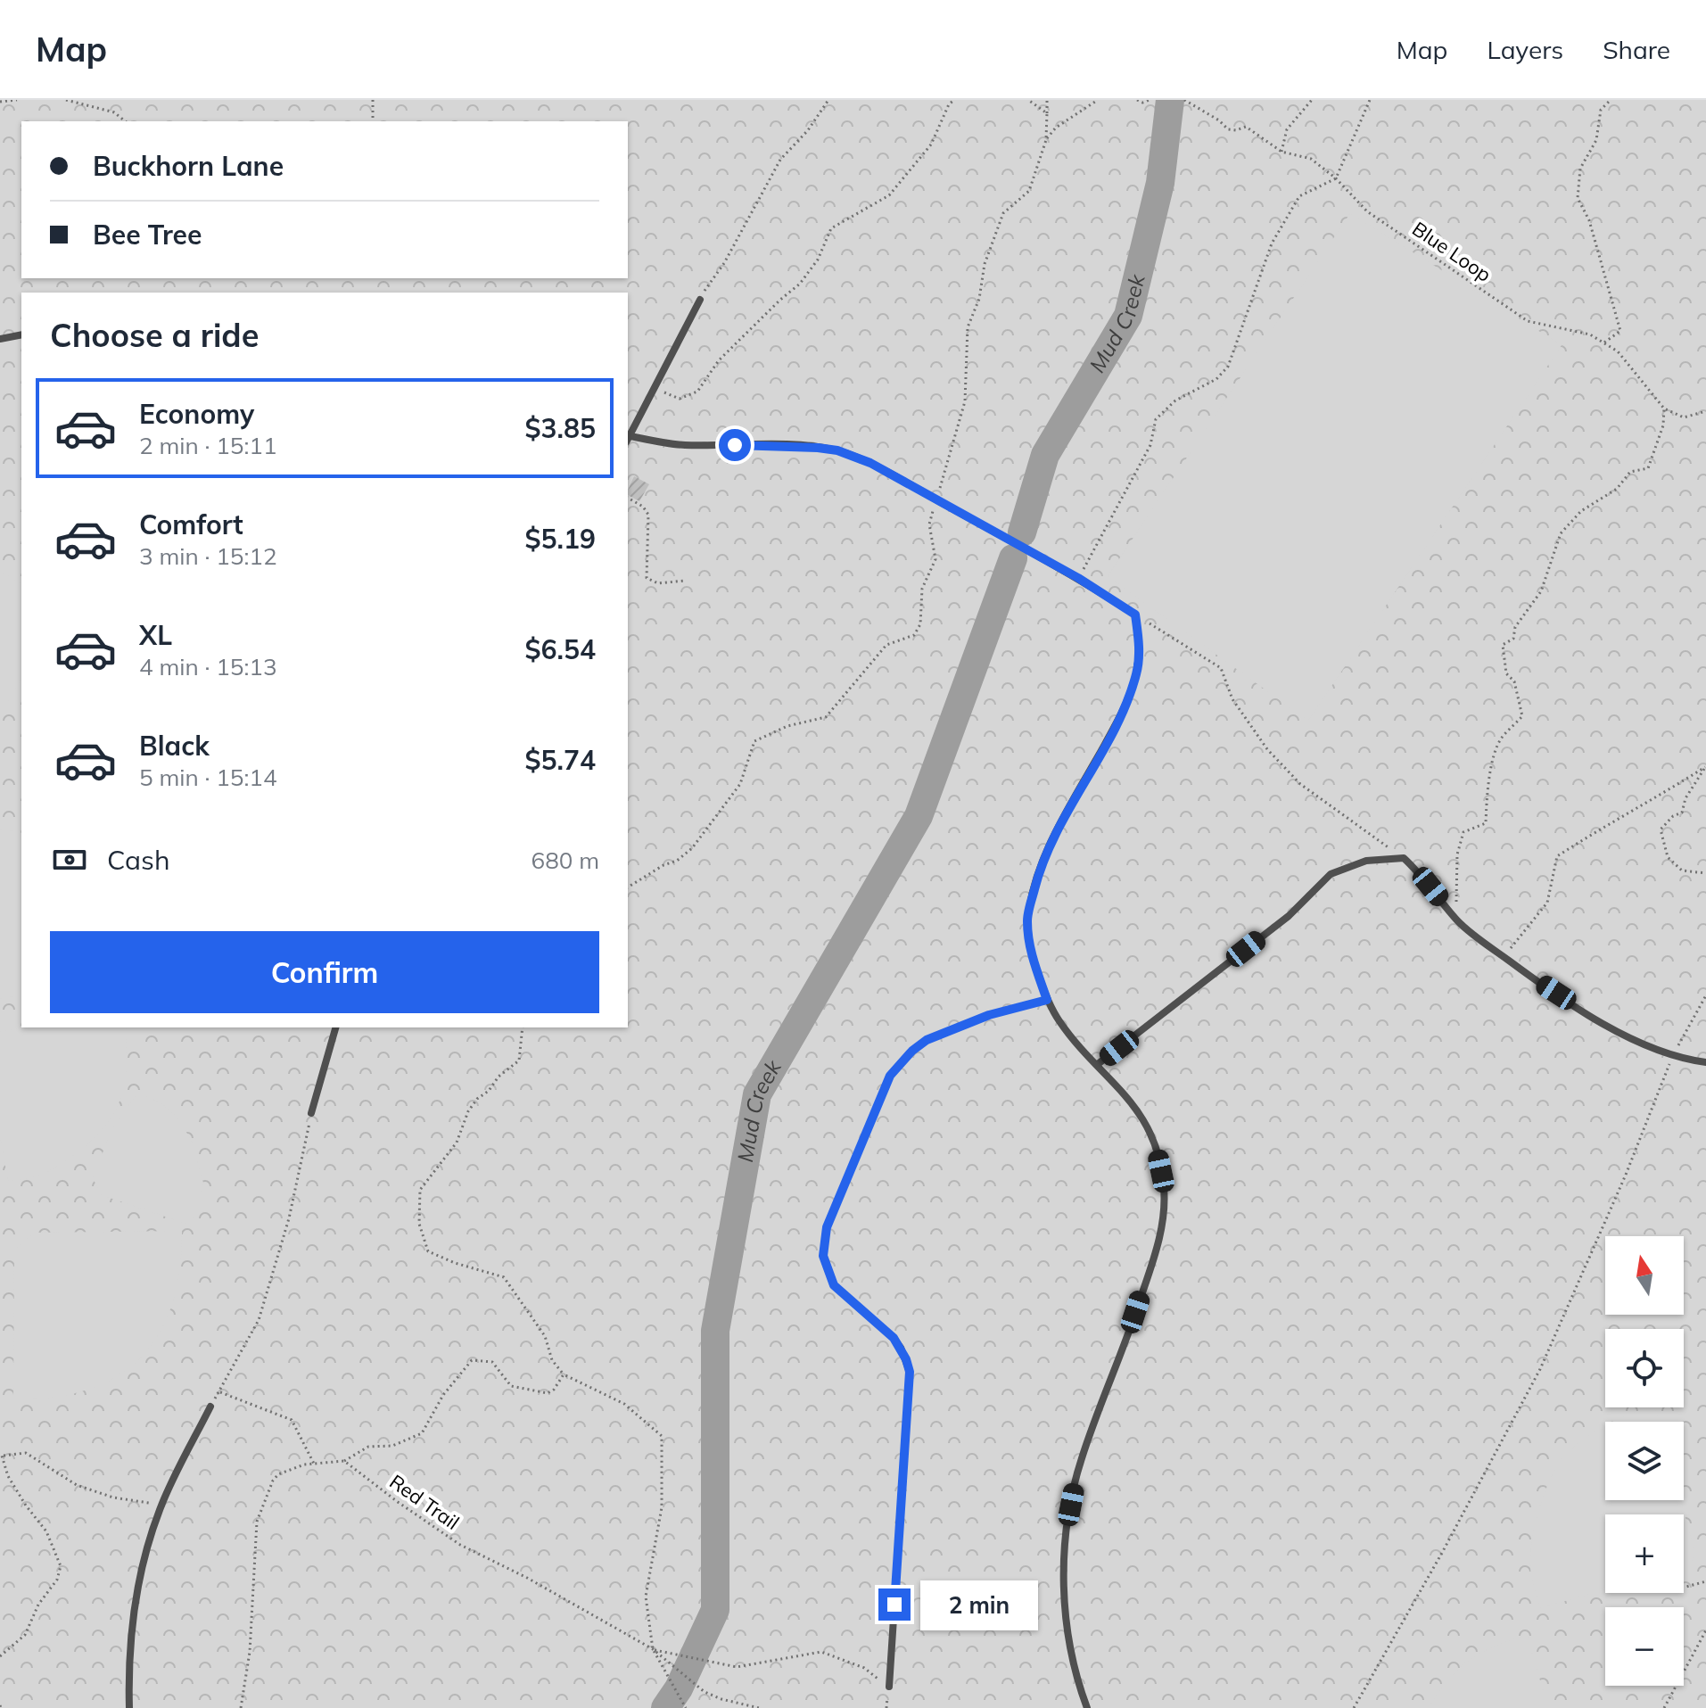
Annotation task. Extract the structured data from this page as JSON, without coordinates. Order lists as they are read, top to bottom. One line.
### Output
{"streets":{"path":["Blue Loop","Red Trail"]},"water":["Mud Creek"],"north":"top","page":{"header":"Map","nav":["Map","Layers","Share"],"banner":["Buckhorn Lane","Bee Tree"],"heading":"Choose a ride","list":[{"name":"Economy","note":"2 min · 15:11","value":"$3.85"},{"name":"Comfort","note":"3 min · 15:12","value":"$5.19"},{"name":"XL","note":"4 min · 15:13","value":"$6.54"},{"name":"Black","note":"5 min · 15:14","value":"$5.74"}],"pay":["Cash","680 m"],"buttons":"Confirm","map_buttons":["+","−"],"bubble":"2 min"}}
